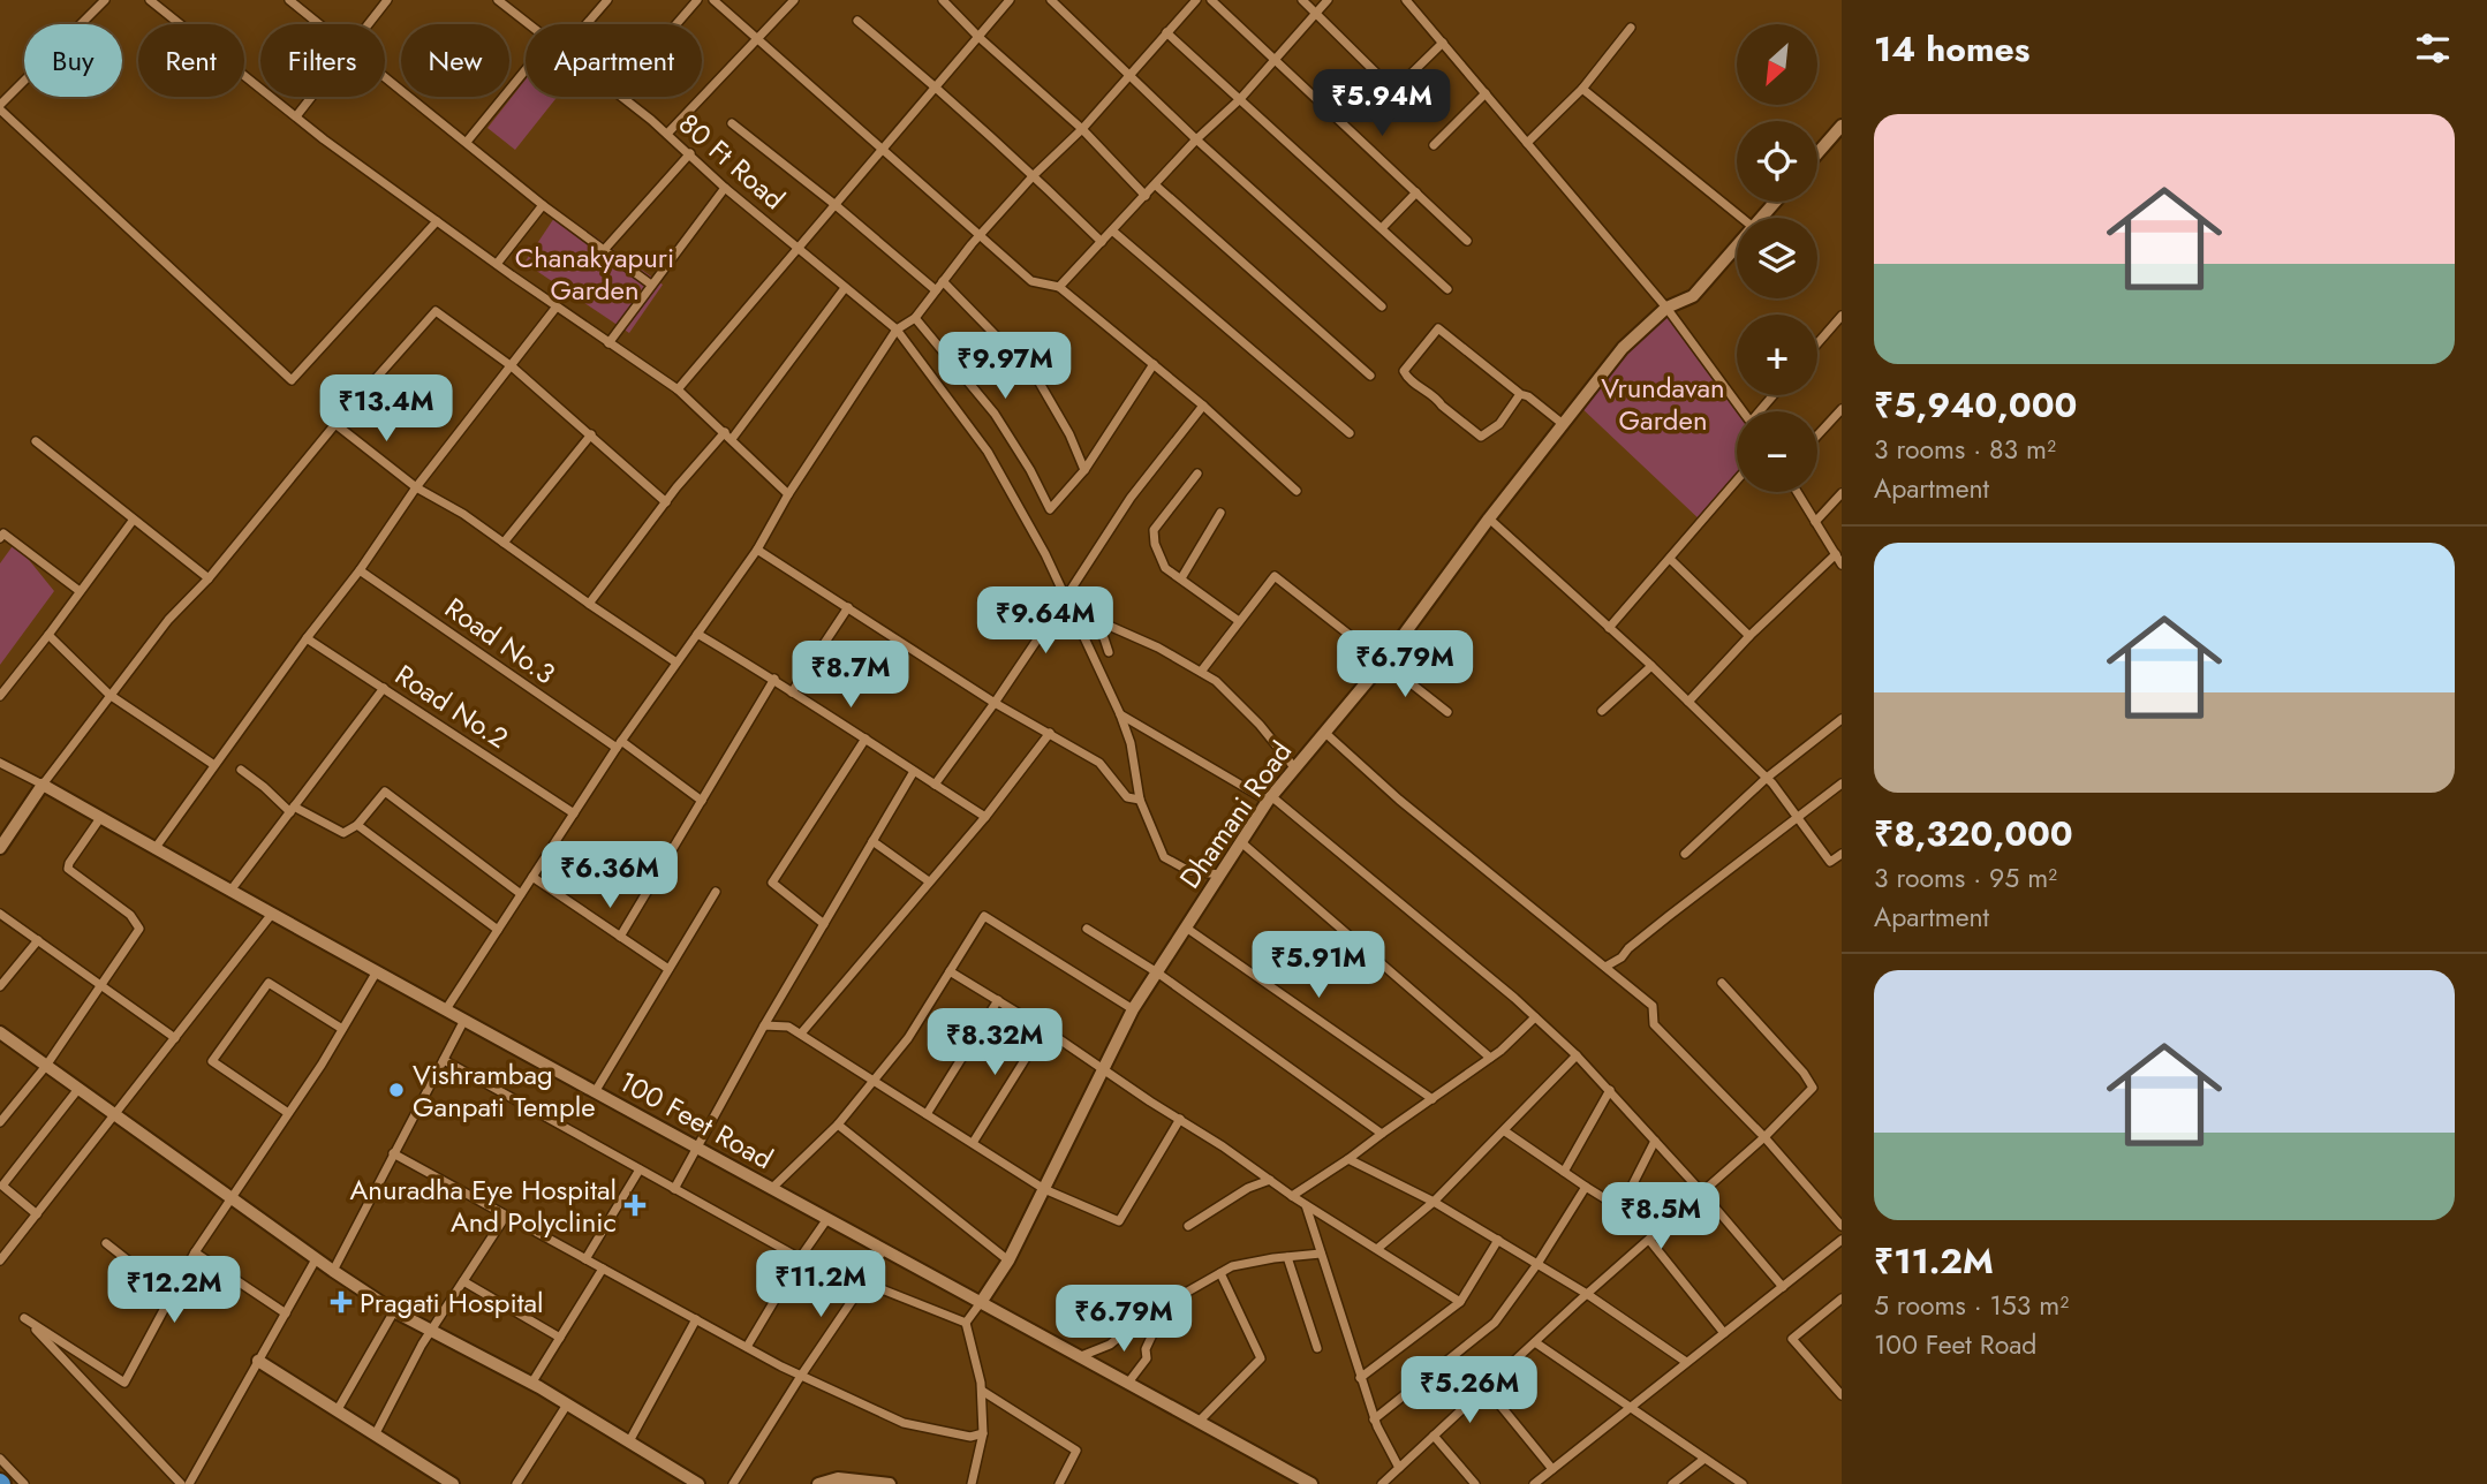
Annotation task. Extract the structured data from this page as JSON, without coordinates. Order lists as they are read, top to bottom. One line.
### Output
{"streets":{"main road":["Dhamani Road","100 Feet Road"],"street":["80 Ft Road","Road No.3","Road No.2"]},"crossings":[["80 Ft Road","Dhamani Road"],["Dhamani Road","100 Feet Road"]],"parks":["Chanakyapuri Garden","Vrundavan Garden"],"places":{"other":["Vishrambag Ganpati Temple"],"health":["Anuradha Eye Hospital And Polyclinic","Pragati Hospital"]},"north":"bottom left","page":{"heading":"14 homes","map_buttons":["+","−"],"chip":["Buy","Rent","Filters","New","Apartment"],"price":["₹5.94M","₹9.97M","₹13.4M","₹9.64M","₹6.79M","₹8.7M","₹6.36M","₹5.91M","₹8.32M","₹8.5M","₹11.2M","₹12.2M","₹6.79M","₹5.26M"],"list":[{"name":"₹5,940,000","note":"3 rooms · 83 m² · Apartment"},{"name":"₹8,320,000","note":"3 rooms · 95 m² · Apartment"},{"name":"₹11.2M","note":"5 rooms · 153 m² · 100 Feet Road"}]}}
